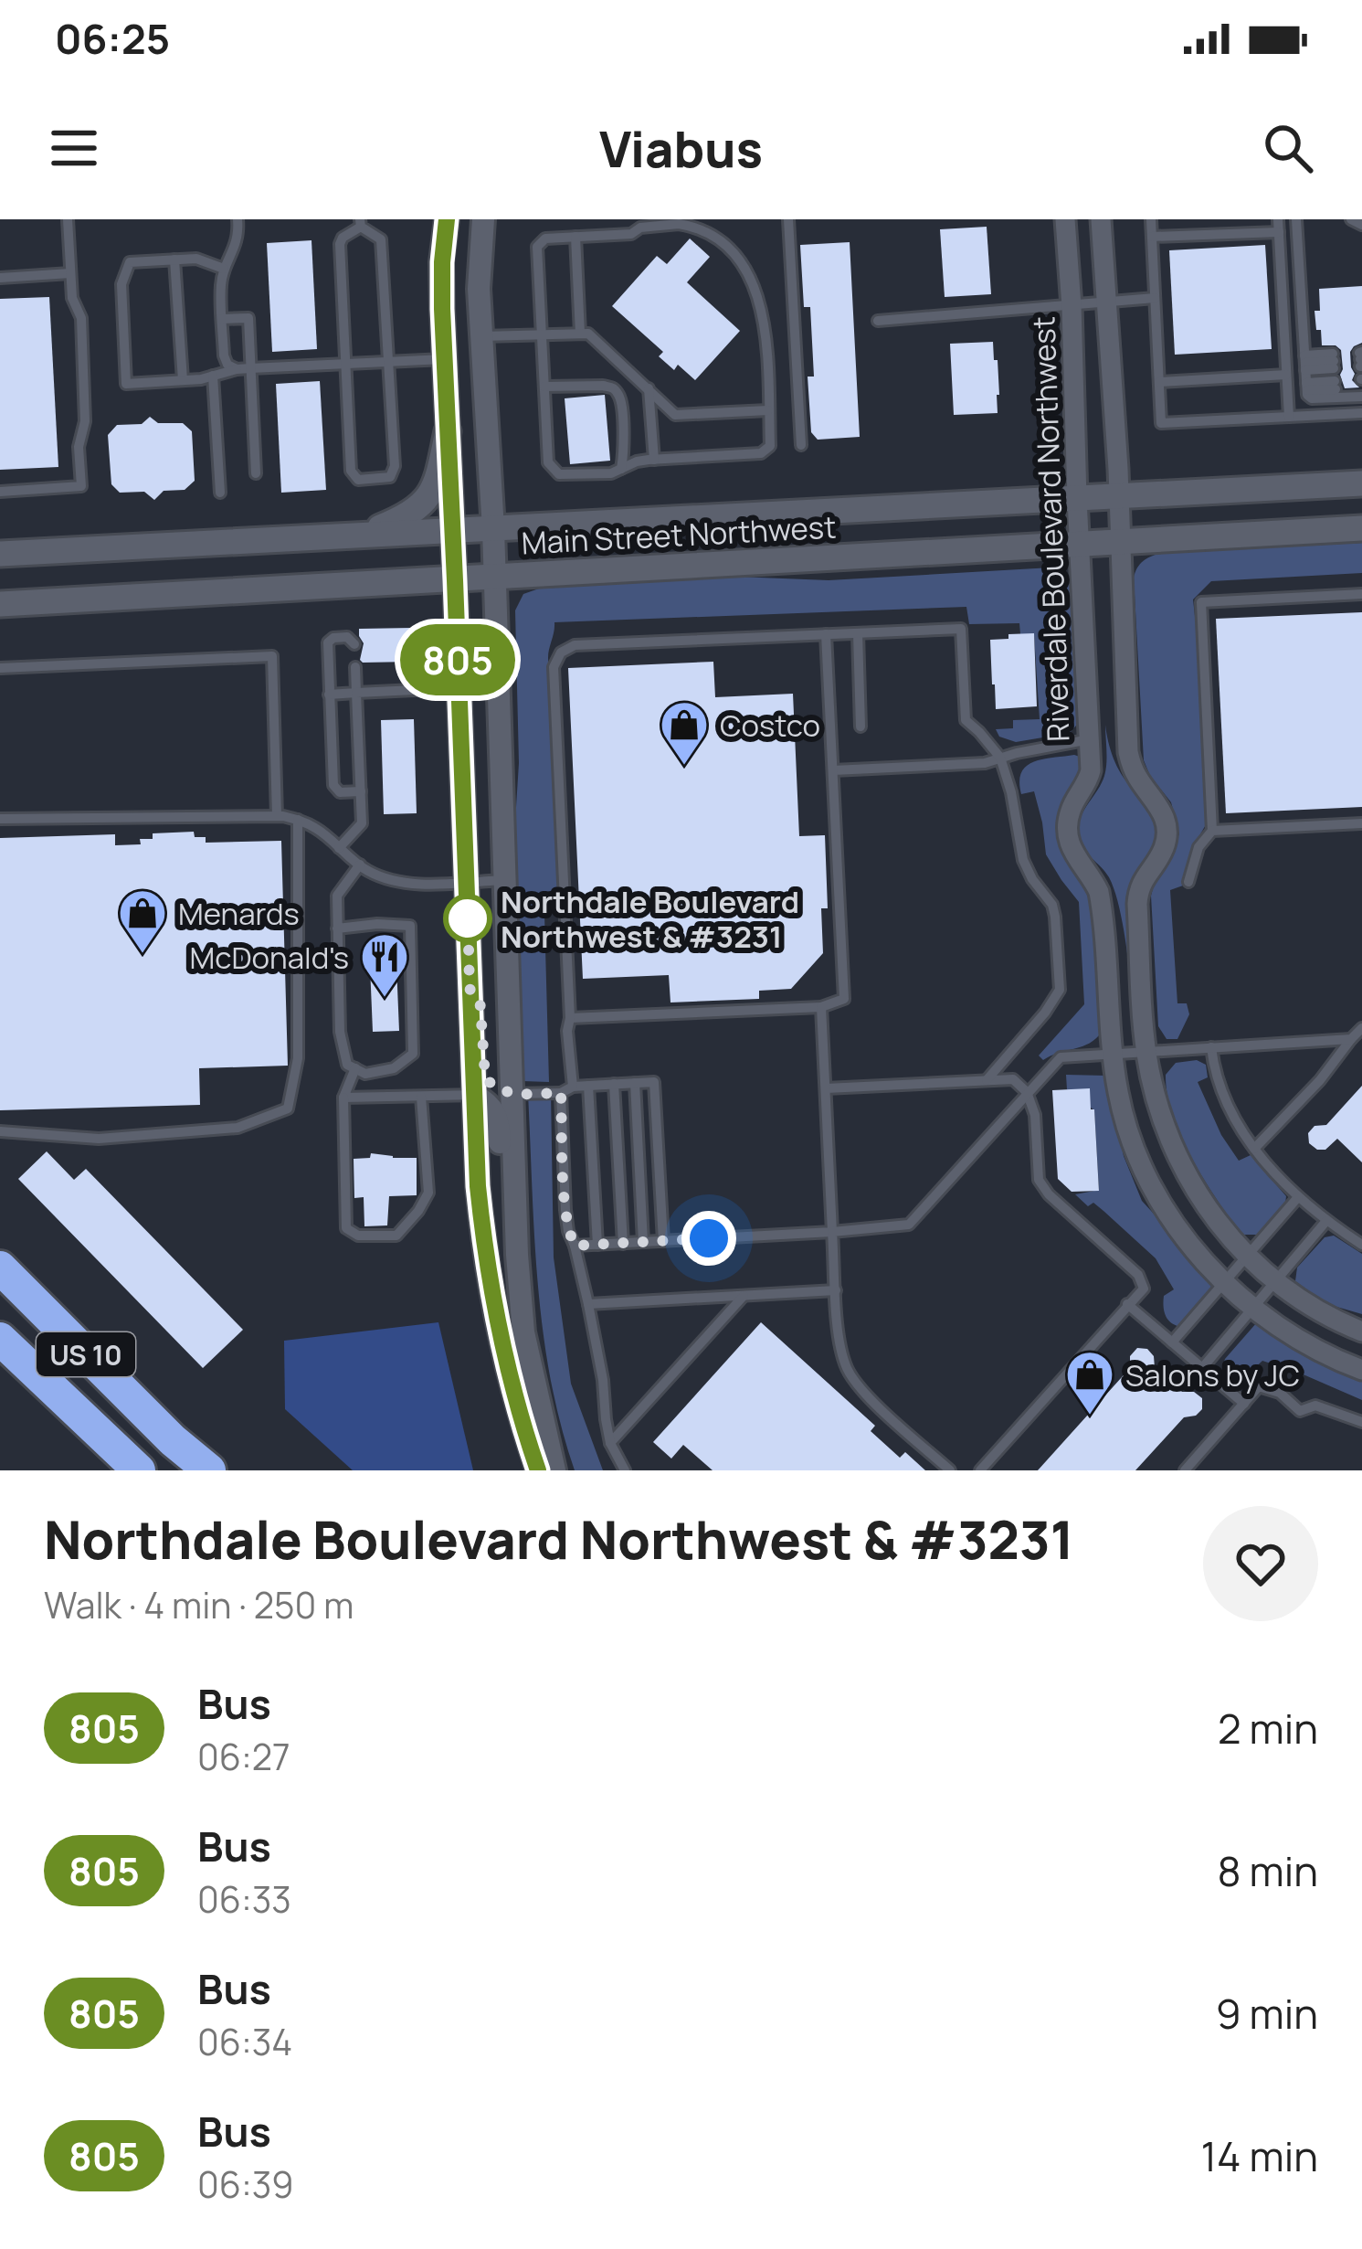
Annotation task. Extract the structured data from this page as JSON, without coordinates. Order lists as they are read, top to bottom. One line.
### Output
{"streets":{"highway":["US 10"],"main road":["Main Street Northwest"],"street":["Riverdale Boulevard Northwest"]},"crossings":[["Riverdale Boulevard Northwest","Main Street Northwest"]],"places":{"shop":["Costco","Menards","Salons by JC"],"other":["Northdale Boulevard Northwest & #3231"],"restaurant":["McDonald's"]},"lines":["bus line 805"],"page":{"status":"06:25","header":"Viabus","on_map":"805","heading":["Northdale Boulevard Northwest & #3231","Walk · 4 min · 250 m"],"list":[{"mark":"805","name":"Bus","note":"06:27","value":"2 min"},{"mark":"805","name":"Bus","note":"06:33","value":"8 min"},{"mark":"805","name":"Bus","note":"06:34","value":"9 min"},{"mark":"805","name":"Bus","note":"06:39","value":"14 min"}]}}
